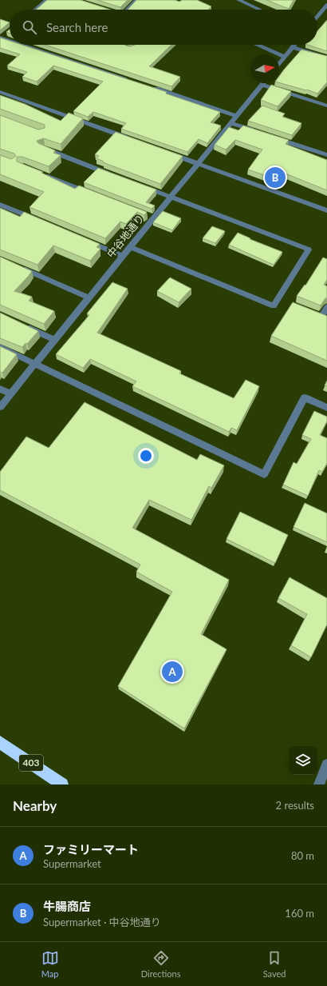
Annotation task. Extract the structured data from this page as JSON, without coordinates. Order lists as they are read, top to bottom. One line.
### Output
{"streets":{"highway":["403"],"street":["中谷地通り"]},"north":"right","page":{"search":"Search here","pins":["B","A"],"heading":["Nearby","2 results"],"list":[{"mark":"A","name":"ファミリーマート","note":"Supermarket","value":"80 m"},{"mark":"B","name":"牛腸商店","note":"Supermarket · 中谷地通り","value":"160 m"}],"nav":["Map","Directions","Saved"]}}
